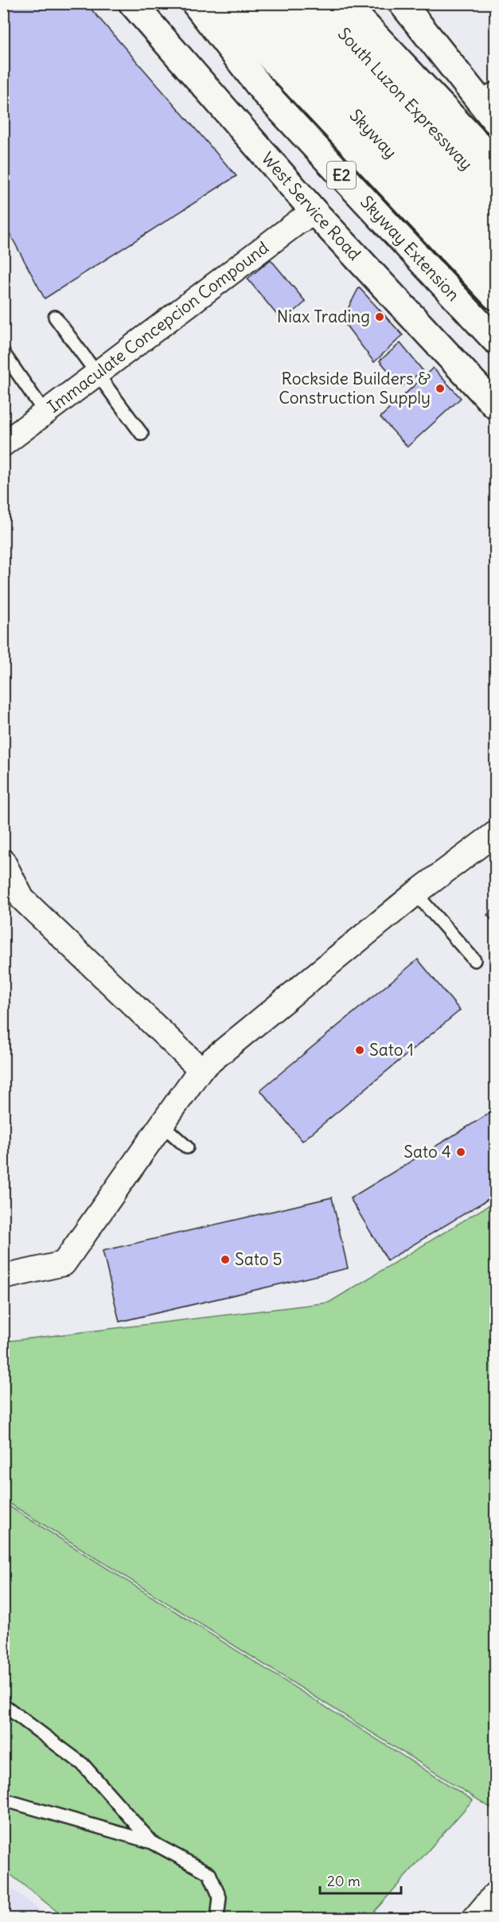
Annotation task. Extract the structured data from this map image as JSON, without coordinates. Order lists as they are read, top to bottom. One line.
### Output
{"streets":{"main road":["South Luzon Expressway","Skyway","E2","West Service Road","Skyway Extension"],"street":["Immaculate Concepcion Compound"]},"crossings":[["West Service Road","Immaculate Concepcion Compound"]],"places":["Niax Trading","Rockside Builders & Construction Supply","Sato 1","Sato 4","Sato 5"],"scale_bar":"20 m"}
